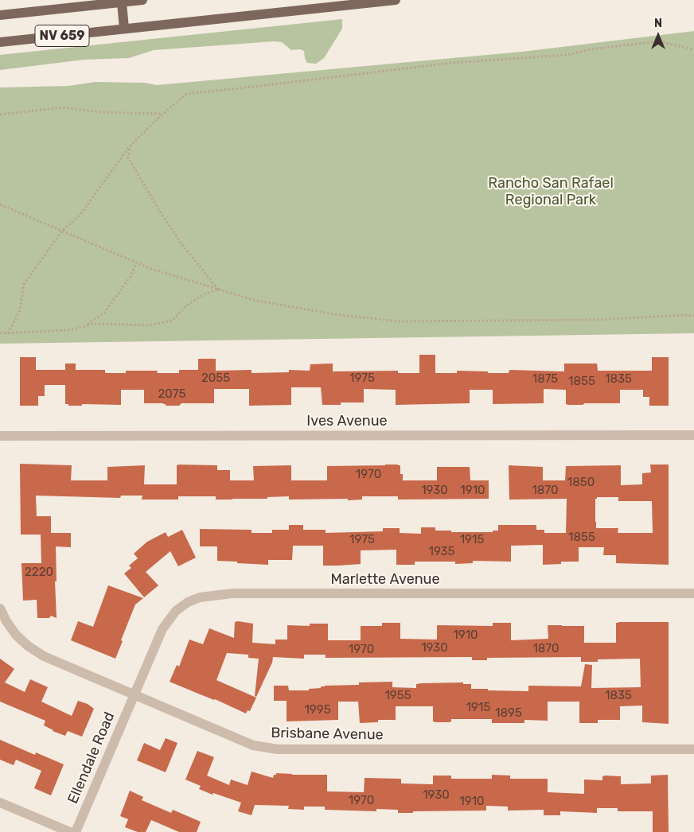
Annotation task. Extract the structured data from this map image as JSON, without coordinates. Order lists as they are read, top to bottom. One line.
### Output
{"streets":{"main road":["NV 659"],"street":["Ives Avenue","Marlette Avenue","Brisbane Avenue","Ellendale Road"]},"crossings":[["Marlette Avenue","Brisbane Avenue"],["Marlette Avenue","Ellendale Road"],["Brisbane Avenue","Ellendale Road"]],"parks":["Rancho San Rafael Regional Park"],"house_numbers":["2055","1975","1875","1835","1855","2075","1970","1850","1930","1910","1870","1855","1975","1915","1935","2220","1910","1930","1870","1970","1955","1835","1915","1995","1895","1930","1970","1910"],"north":"top"}
